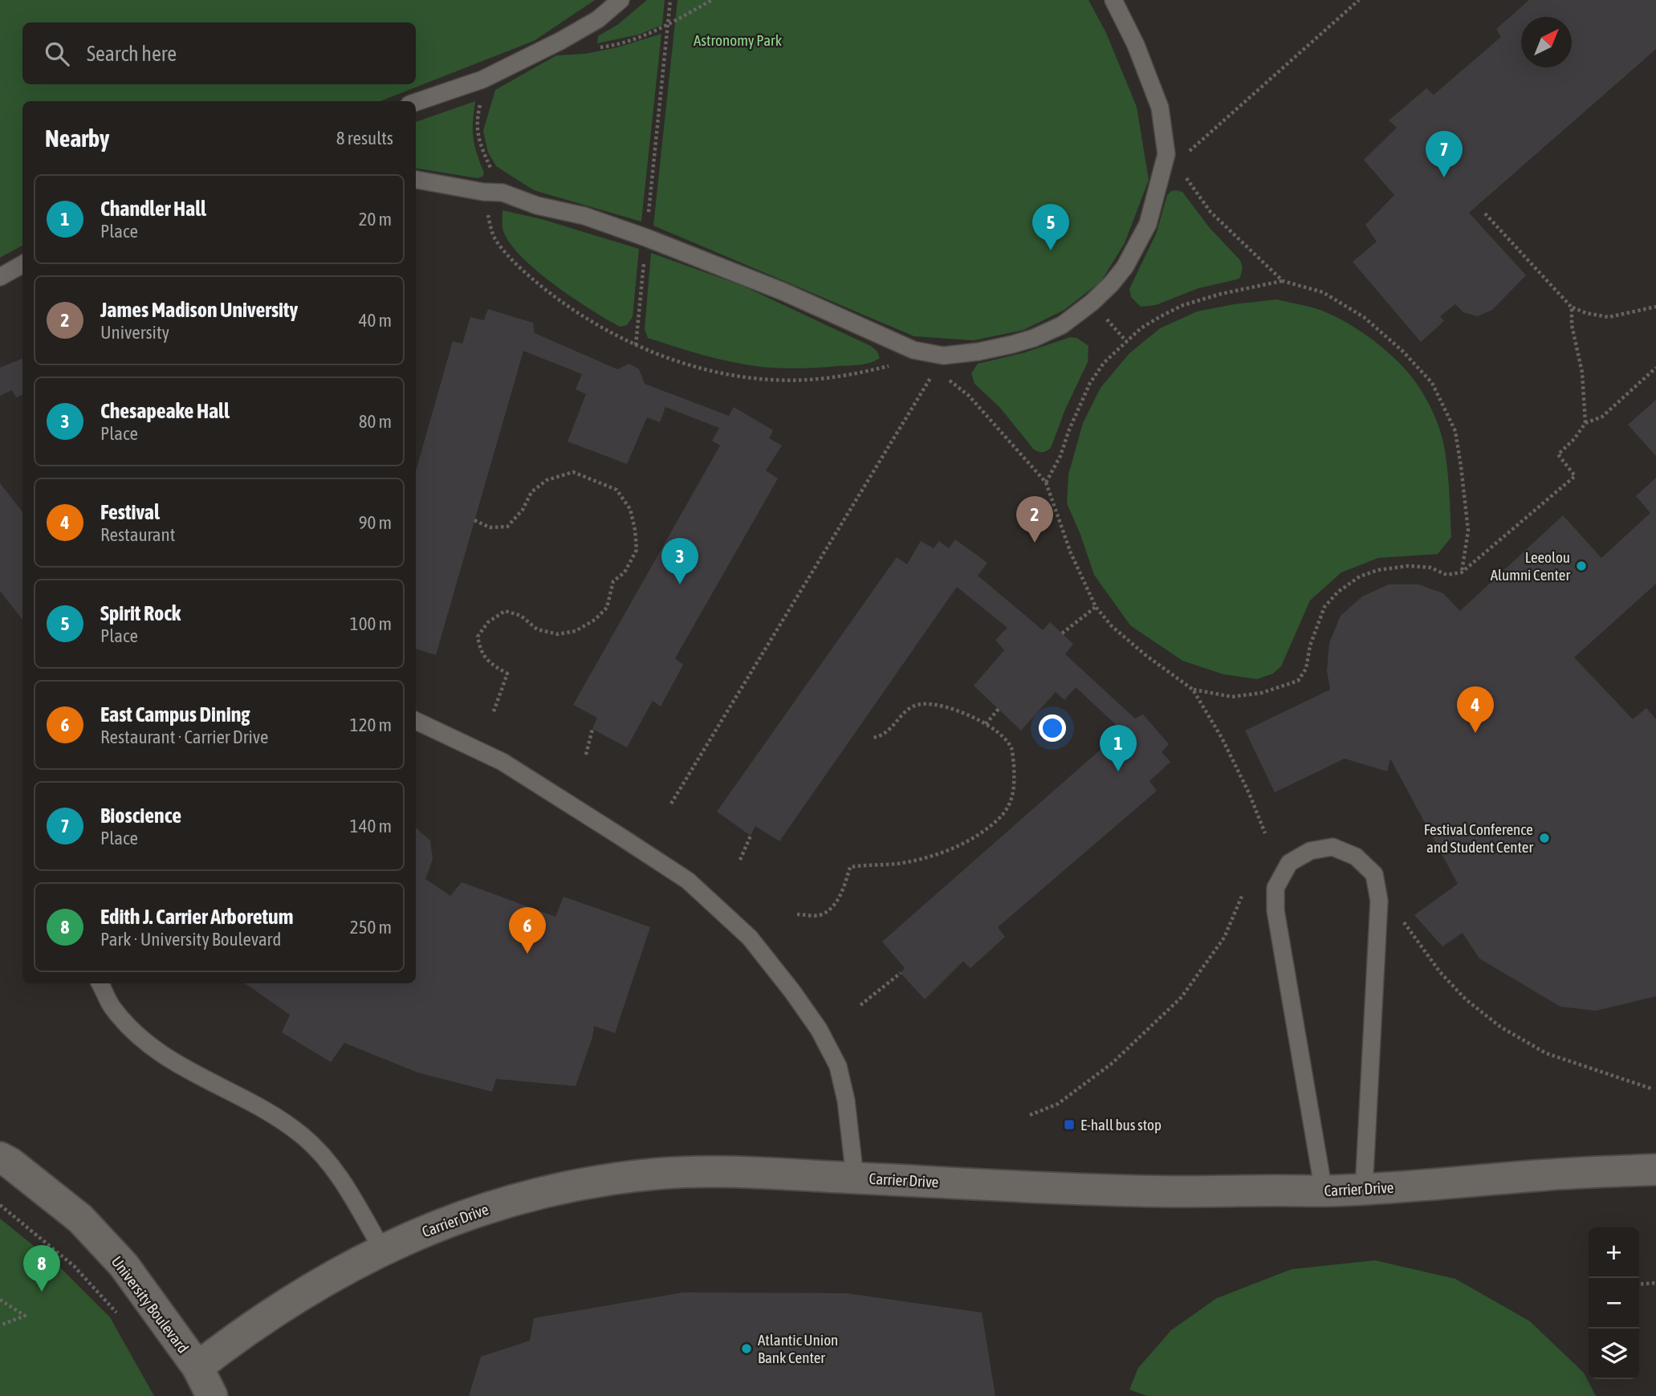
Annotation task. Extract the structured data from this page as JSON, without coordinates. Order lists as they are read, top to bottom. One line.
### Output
{"streets":{"street":["Carrier Drive","University Boulevard"]},"crossings":[["Carrier Drive","University Boulevard"]],"parks":["Astronomy Park"],"places":{"other":["Leeolou Alumni Center","Festival Conference and Student Center","Atlantic Union Bank Center"],"transit":["E-hall bus stop"]},"north":"top right","page":{"search":"Search here","heading":["Nearby","8 results"],"pins":["7","5","2","3","4","1","6","8"],"list":[{"mark":"1","name":"Chandler Hall","note":"Place","value":"20 m"},{"mark":"2","name":"James Madison University","note":"University","value":"40 m"},{"mark":"3","name":"Chesapeake Hall","note":"Place","value":"80 m"},{"mark":"4","name":"Festival","note":"Restaurant","value":"90 m"},{"mark":"5","name":"Spirit Rock","note":"Place","value":"100 m"},{"mark":"6","name":"East Campus Dining","note":"Restaurant · Carrier Drive","value":"120 m"},{"mark":"7","name":"Bioscience","note":"Place","value":"140 m"},{"mark":"8","name":"Edith J. Carrier Arboretum","note":"Park · University Boulevard","value":"250 m"}],"map_buttons":["+","−"]}}
